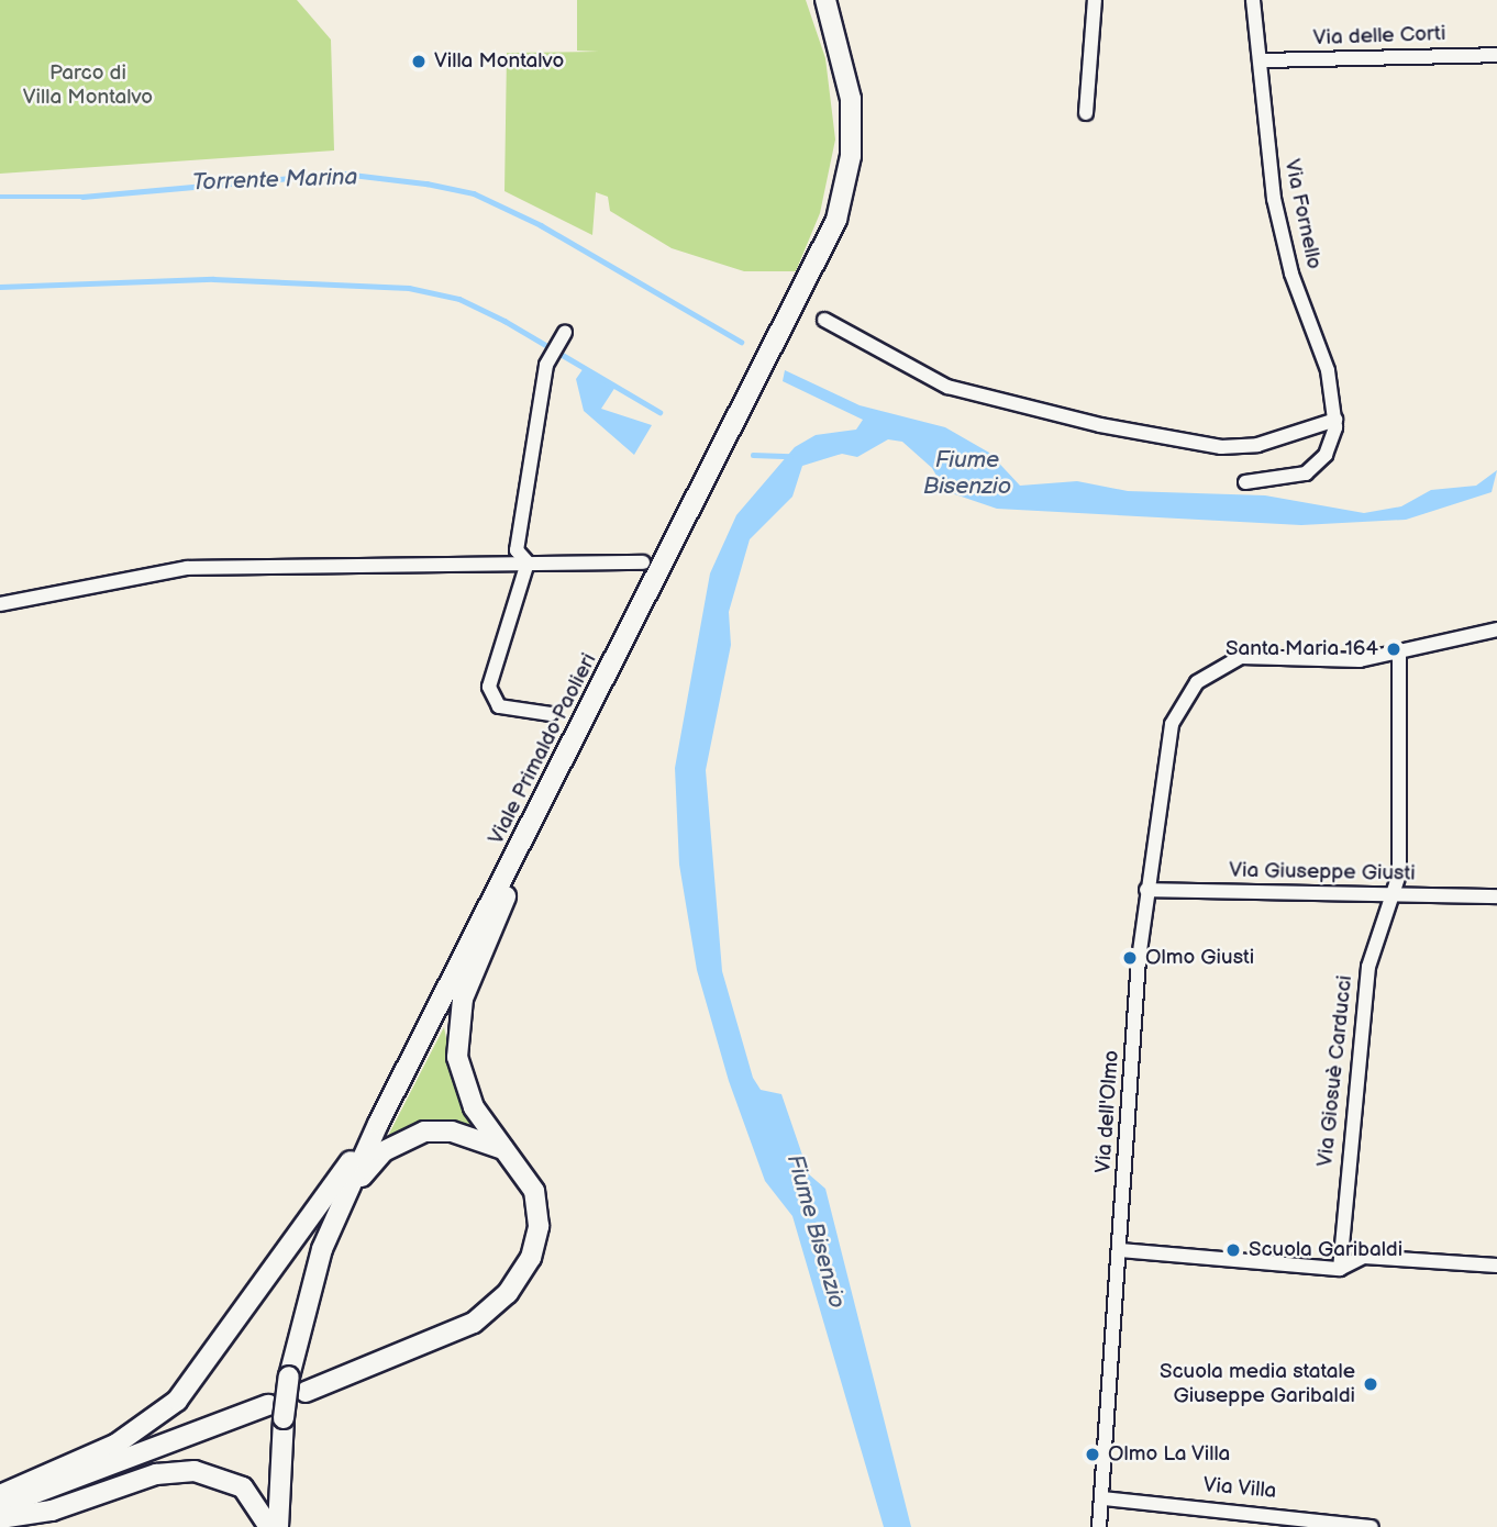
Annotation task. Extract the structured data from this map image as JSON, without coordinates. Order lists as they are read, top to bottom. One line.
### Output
{"streets":{"main road":["Viale Primaldo Paolieri"],"street":["Via delle Corti","Via Fornello","Via Giuseppe Giusti","Via Giosuè Carducci","Via dell'Olmo","Via Villa"]},"crossings":[["Via delle Corti","Via Fornello"],["Via Giuseppe Giusti","Via Giosuè Carducci"],["Via Giuseppe Giusti","Via dell'Olmo"],["Via Giosuè Carducci","Via dell'Olmo"],["Via dell'Olmo","Via Villa"]],"water":["Torrente Marina","Fiume Bisenzio"],"parks":["Parco di Villa Montalvo"],"places":["Villa Montalvo","Santa Maria 164","Olmo Giusti","Scuola Garibaldi","Scuola media statale Giuseppe Garibaldi","Olmo La Villa"]}
